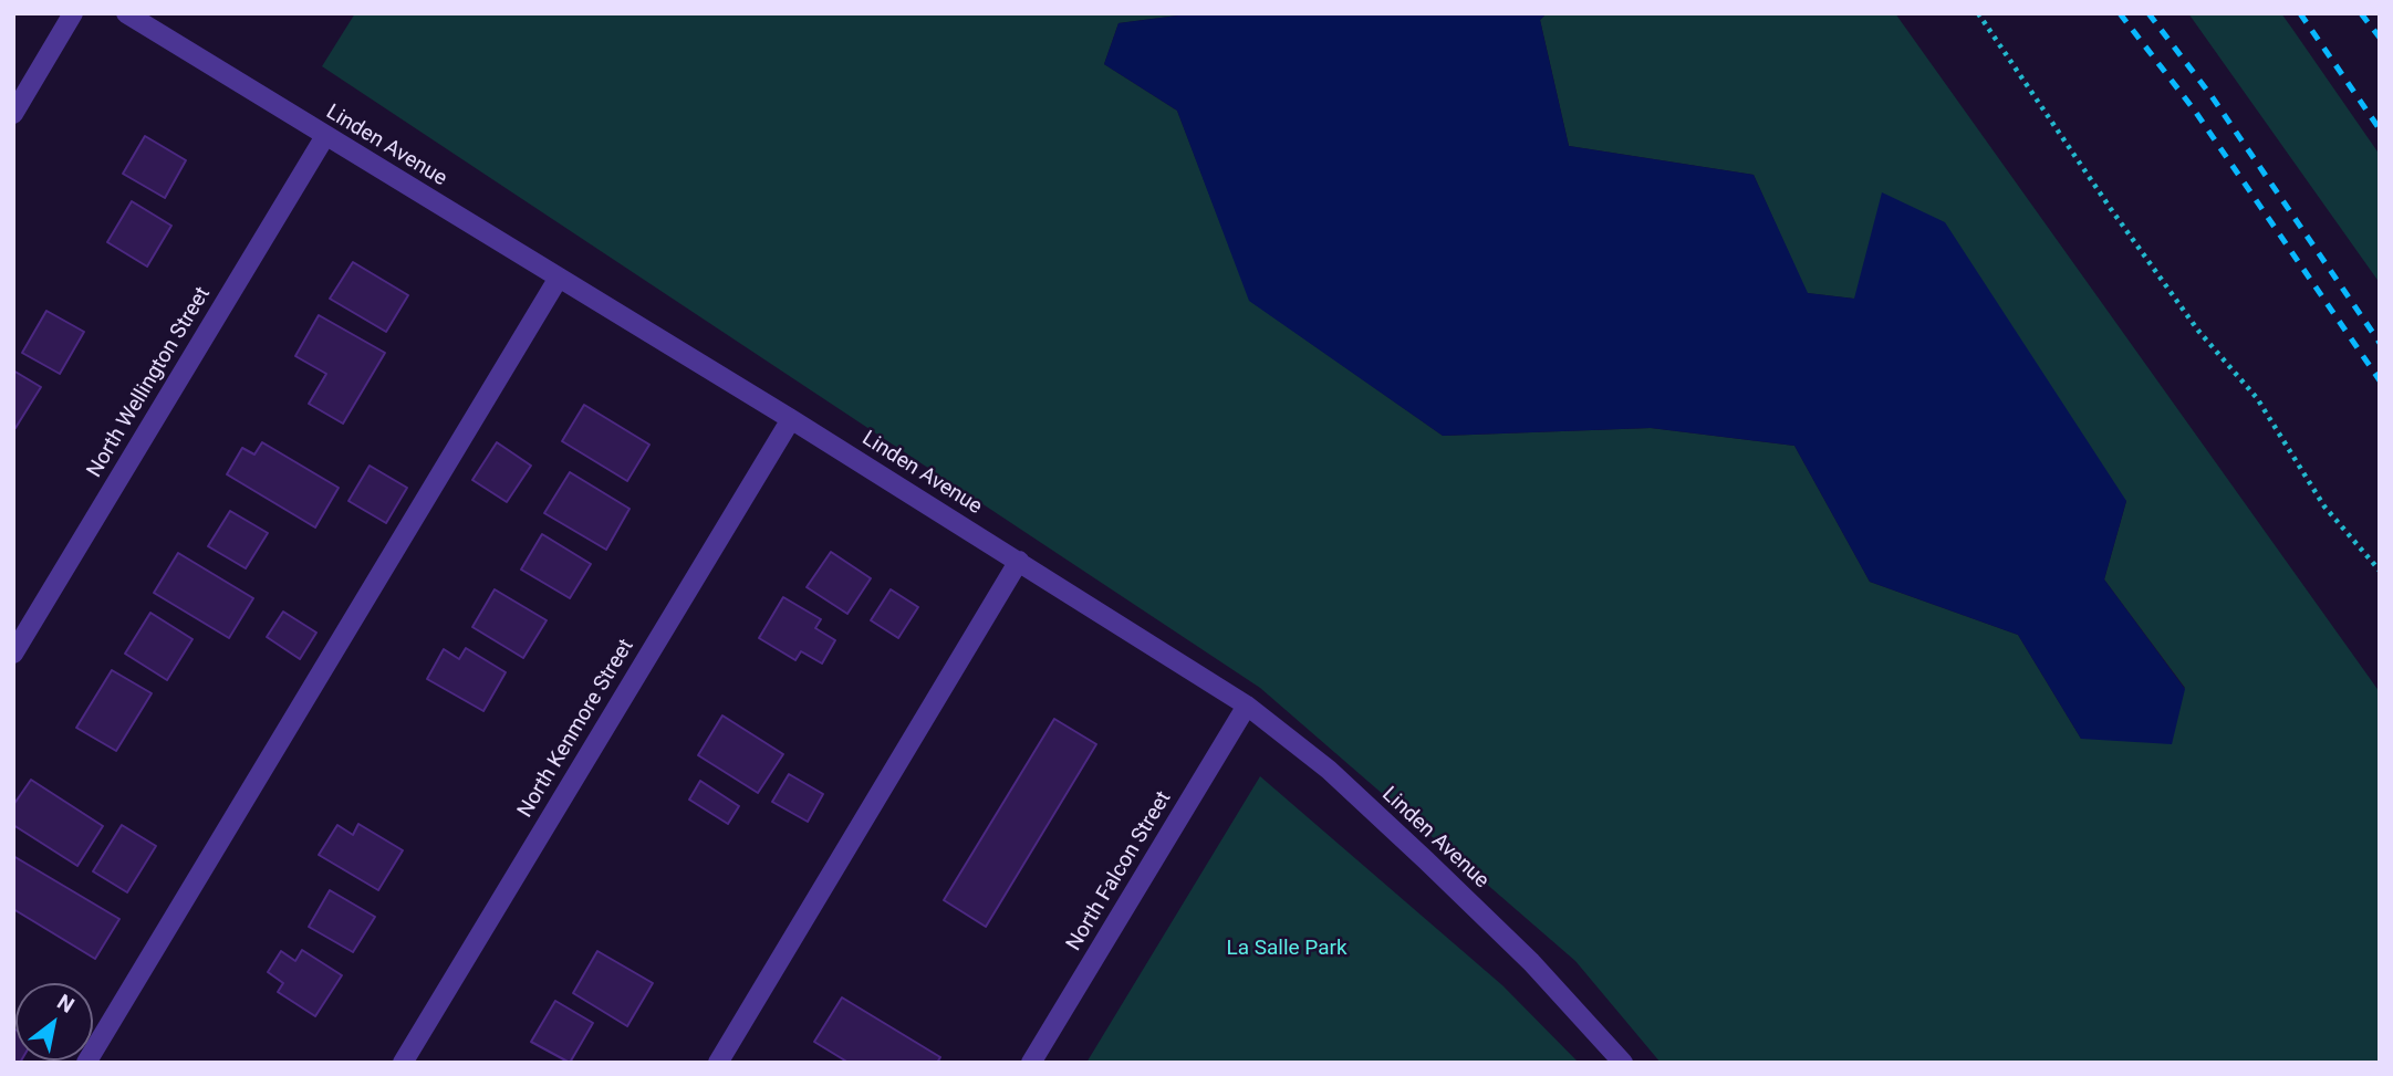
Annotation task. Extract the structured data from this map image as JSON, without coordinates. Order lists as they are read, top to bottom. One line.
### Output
{"streets":{"street":["Linden Avenue","North Wellington Street","North Kenmore Street","North Falcon Street"]},"crossings":[["Linden Avenue","North Wellington Street"],["Linden Avenue","North Kenmore Street"],["Linden Avenue","North Falcon Street"]],"parks":["La Salle Park"],"north":"top right"}
